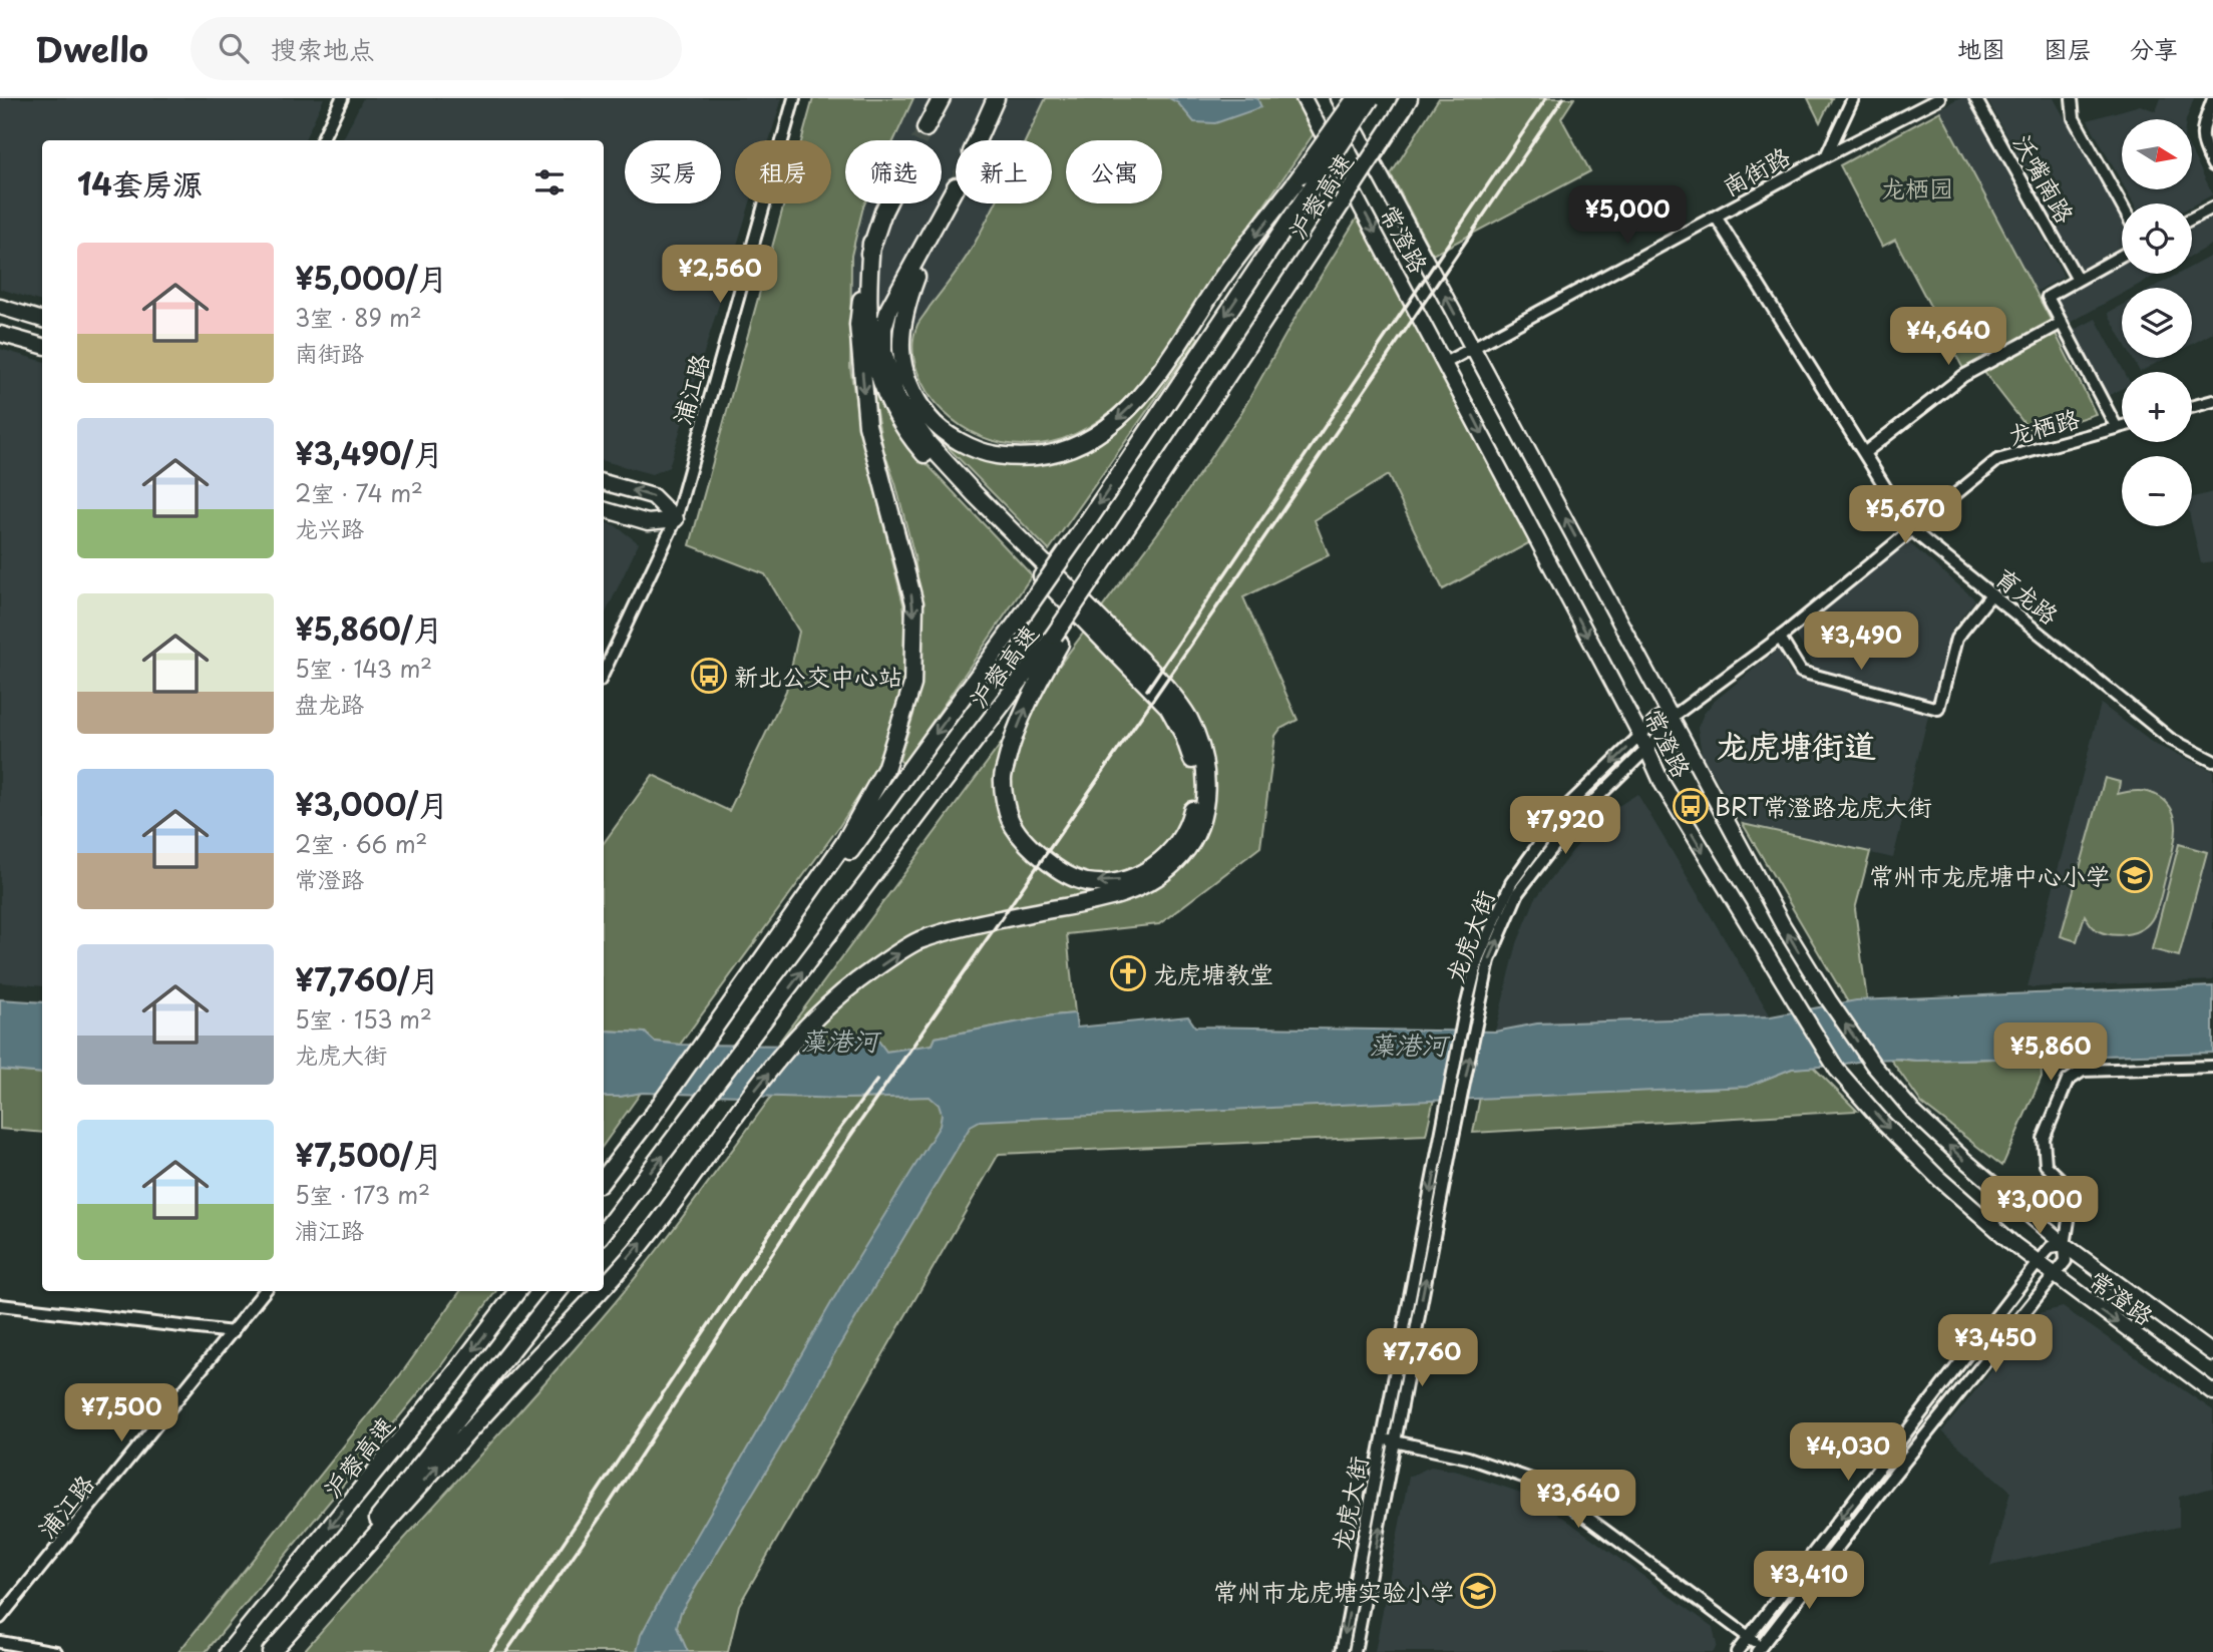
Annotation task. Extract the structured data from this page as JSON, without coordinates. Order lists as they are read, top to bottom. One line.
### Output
{"streets":{"highway":["沪蓉高速"],"main road":["常澄路"],"street":["南街路","沃嘴南路","浦江路","龙栖路","育龙路","龙虎大街"]},"crossings":[["南街路","常澄路"],["南街路","育龙路"],["常澄路","龙栖路"],["常澄路","龙虎大街"],["龙栖路","育龙路"],["龙栖路","龙虎大街"]],"districts":["龙虎塘街道"],"water":["藻港河"],"parks":["龙栖园"],"places":{"bus stop":["新北公交中心站","BRT常澄路龙虎大街"],"school or university":["常州市龙虎塘中心小学","常州市龙虎塘实验小学"],"church":["龙虎塘教堂"]},"north":"right","page":{"header":"Dwello","search":"搜索地点","nav":["地图","图层","分享"],"map_buttons":["+","−"],"chip":["买房","租房","筛选","新上","公寓"],"heading":"14套房源","price":["¥5,000","¥2,560","¥4,640","¥5,670","¥3,490","¥7,920","¥5,860","¥3,000","¥3,450","¥7,760","¥7,500","¥4,030","¥3,640","¥3,410"],"list":[{"name":"¥5,000/月","note":"3室 · 89 m² · 南街路"},{"name":"¥3,490/月","note":"2室 · 74 m² · 龙兴路"},{"name":"¥5,860/月","note":"5室 · 143 m² · 盘龙路"},{"name":"¥3,000/月","note":"2室 · 66 m² · 常澄路"},{"name":"¥7,760/月","note":"5室 · 153 m² · 龙虎大街"},{"name":"¥7,500/月","note":"5室 · 173 m² · 浦江路"}]}}
